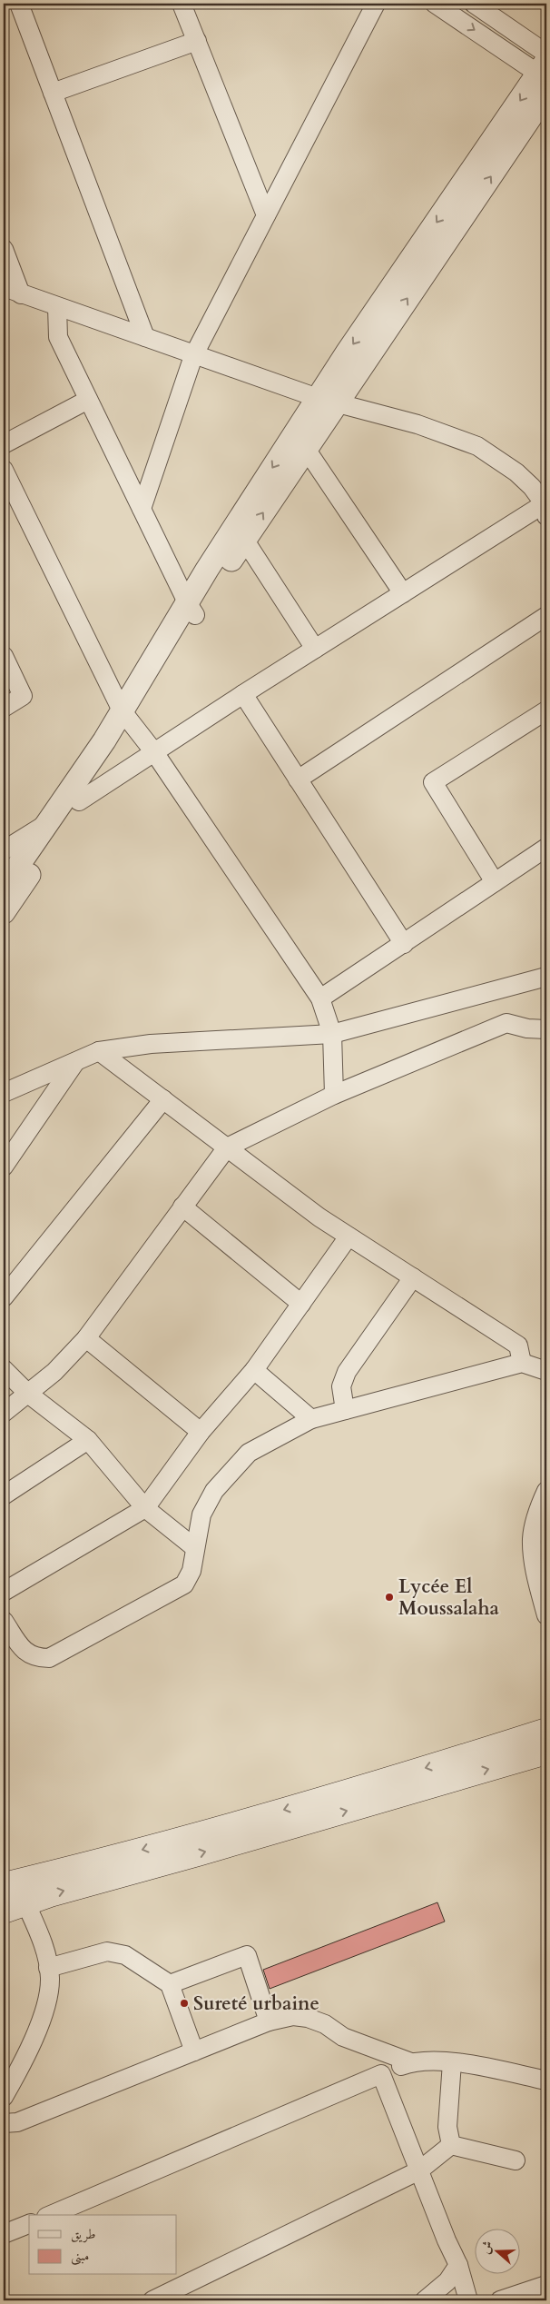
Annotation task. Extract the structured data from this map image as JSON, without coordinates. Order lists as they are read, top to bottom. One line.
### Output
{"places":["Lycée El Moussalaha","Sureté urbaine"],"legend":["طريق","مبنى"],"north":"left"}
